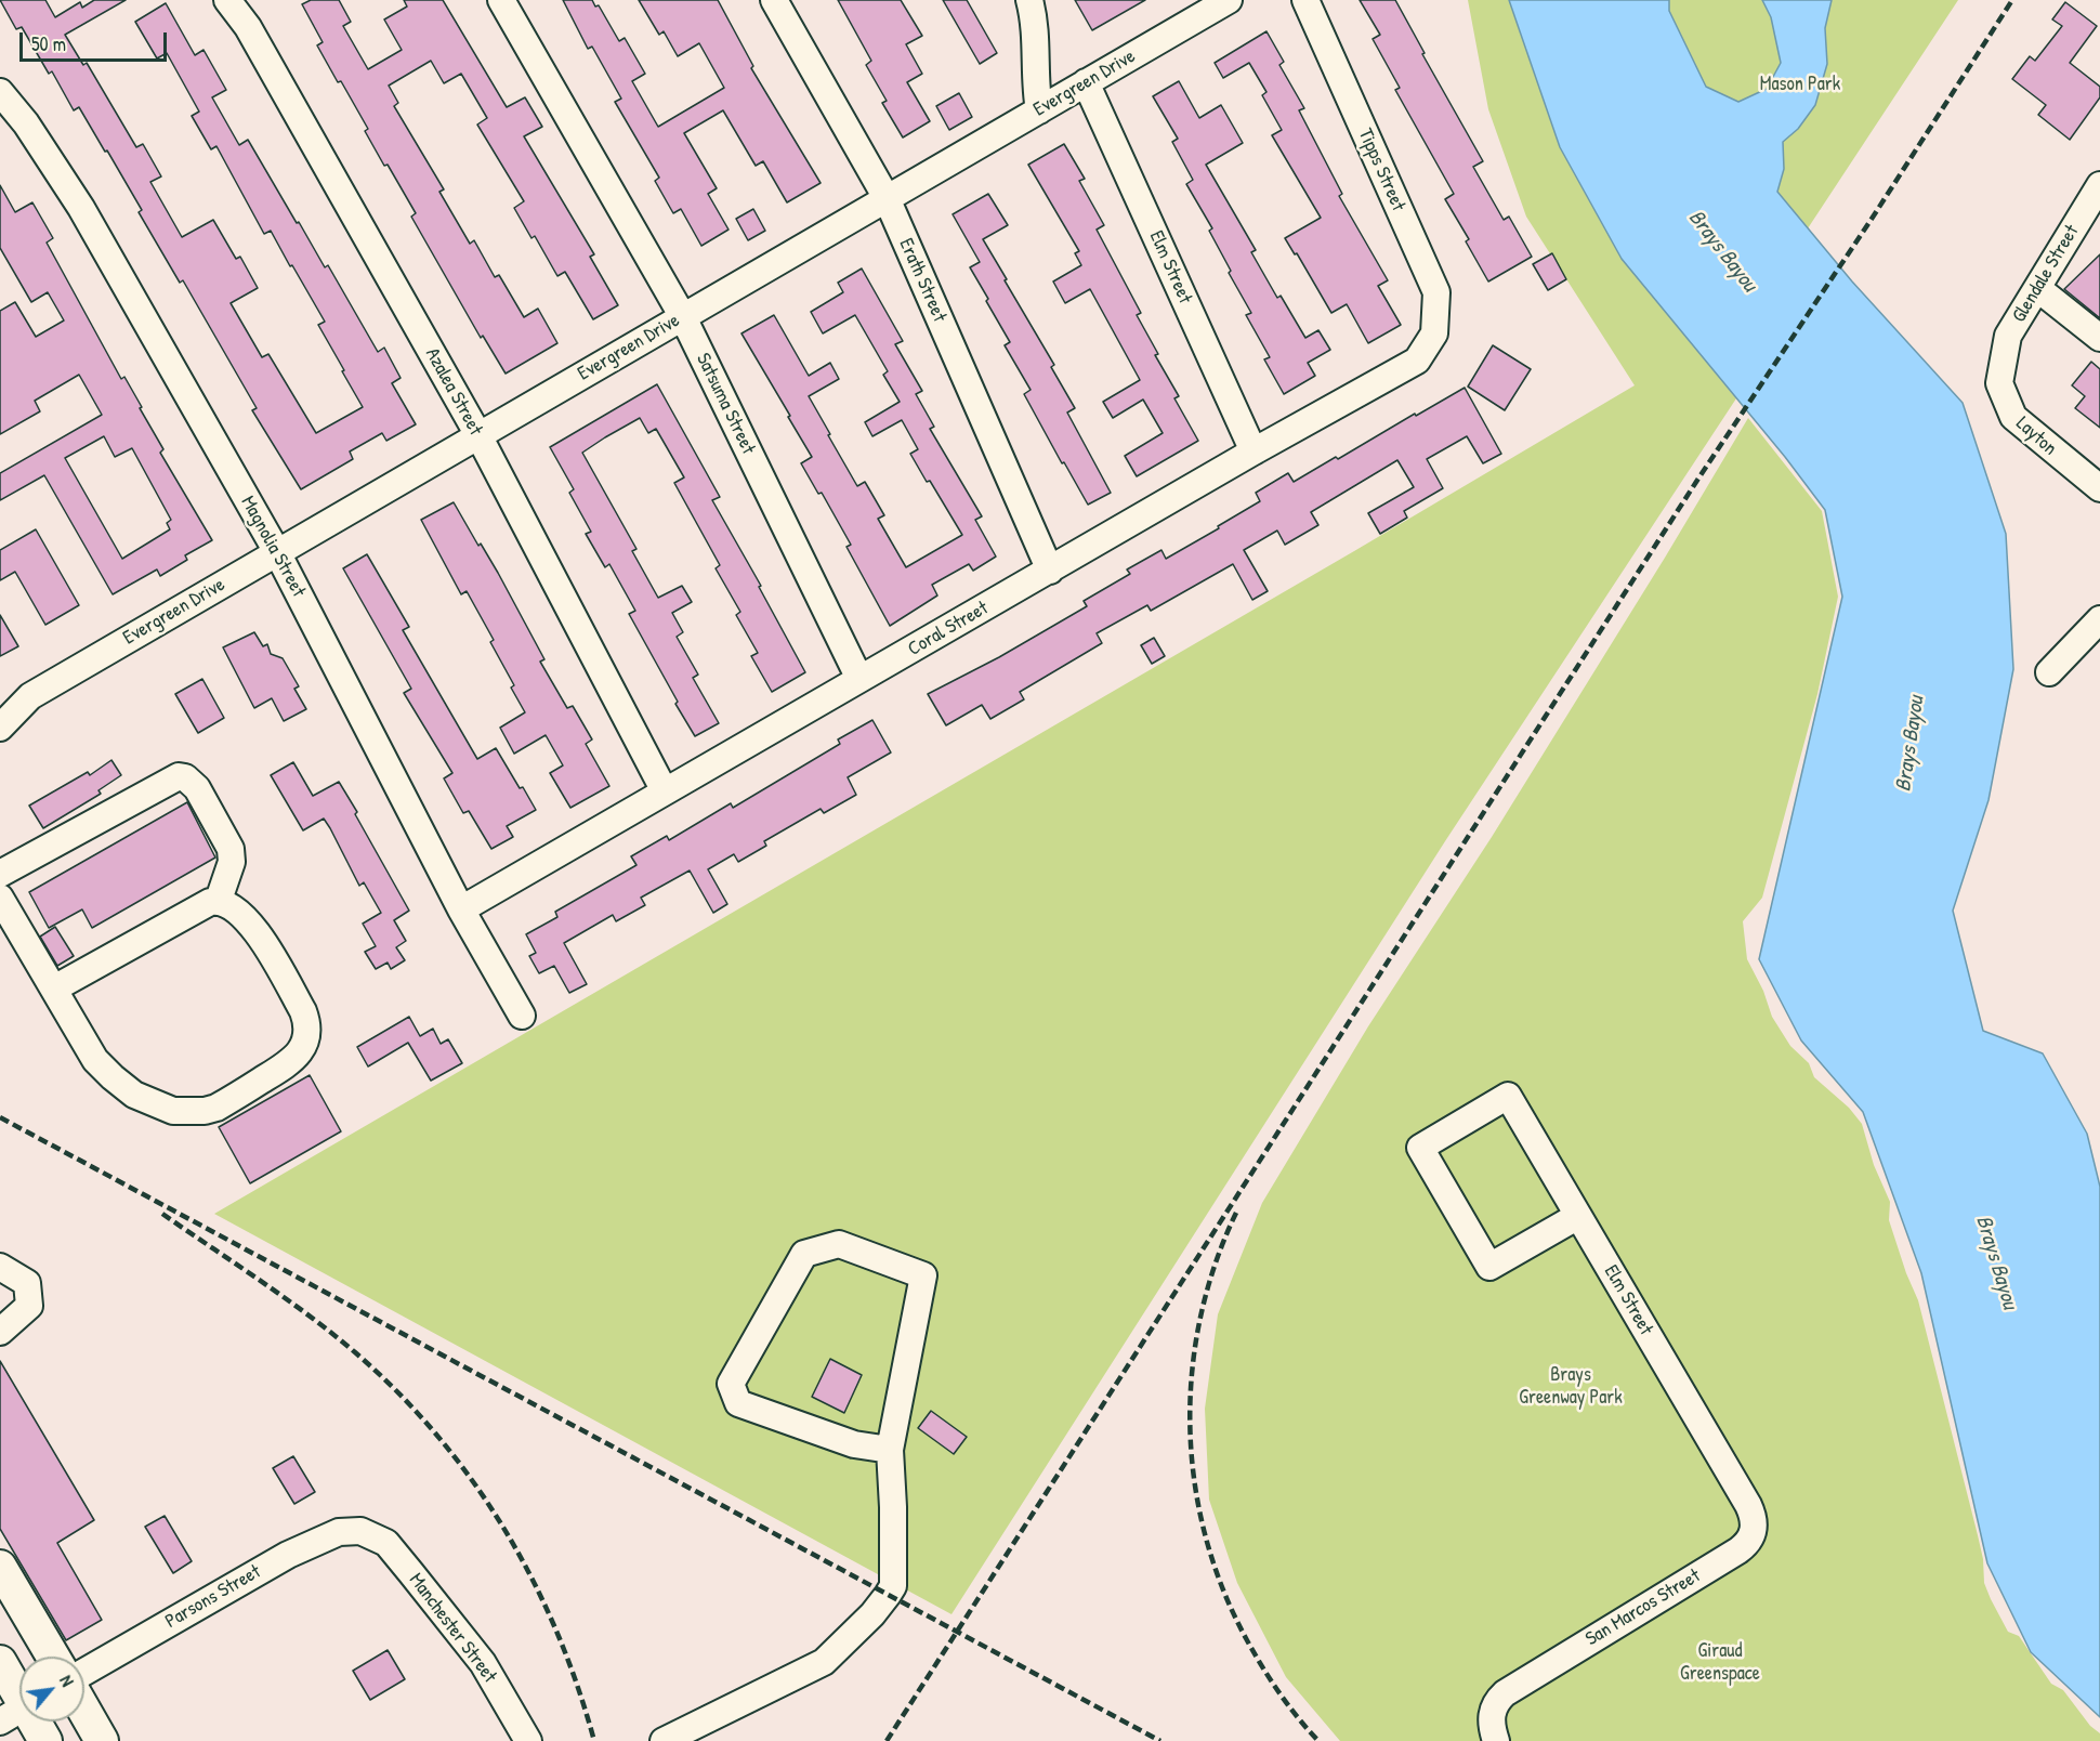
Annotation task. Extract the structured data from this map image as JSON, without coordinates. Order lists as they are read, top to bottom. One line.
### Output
{"streets":{"street":["Evergreen Drive","Tipps Street","Elm Street","Glendale Street","Erath Street","Azalea Street","Satsuma Street","Layton","Magnolia Street","Coral Street","Parsons Street","San Marcos Street","Manchester Street"]},"crossings":[["Evergreen Drive","Elm Street"],["Evergreen Drive","Erath Street"],["Evergreen Drive","Azalea Street"],["Evergreen Drive","Satsuma Street"],["Evergreen Drive","Magnolia Street"],["Tipps Street","Coral Street"],["Elm Street","Coral Street"],["Elm Street","San Marcos Street"],["Glendale Street","Layton"],["Erath Street","Coral Street"],["Azalea Street","Coral Street"],["Satsuma Street","Coral Street"],["Magnolia Street","Coral Street"],["Parsons Street","Manchester Street"]],"water":["Brays Bayou"],"parks":["Mason Park","Brays Greenway Park","Giraud Greenspace"],"scale_bar":"50 m","north":"top right"}
